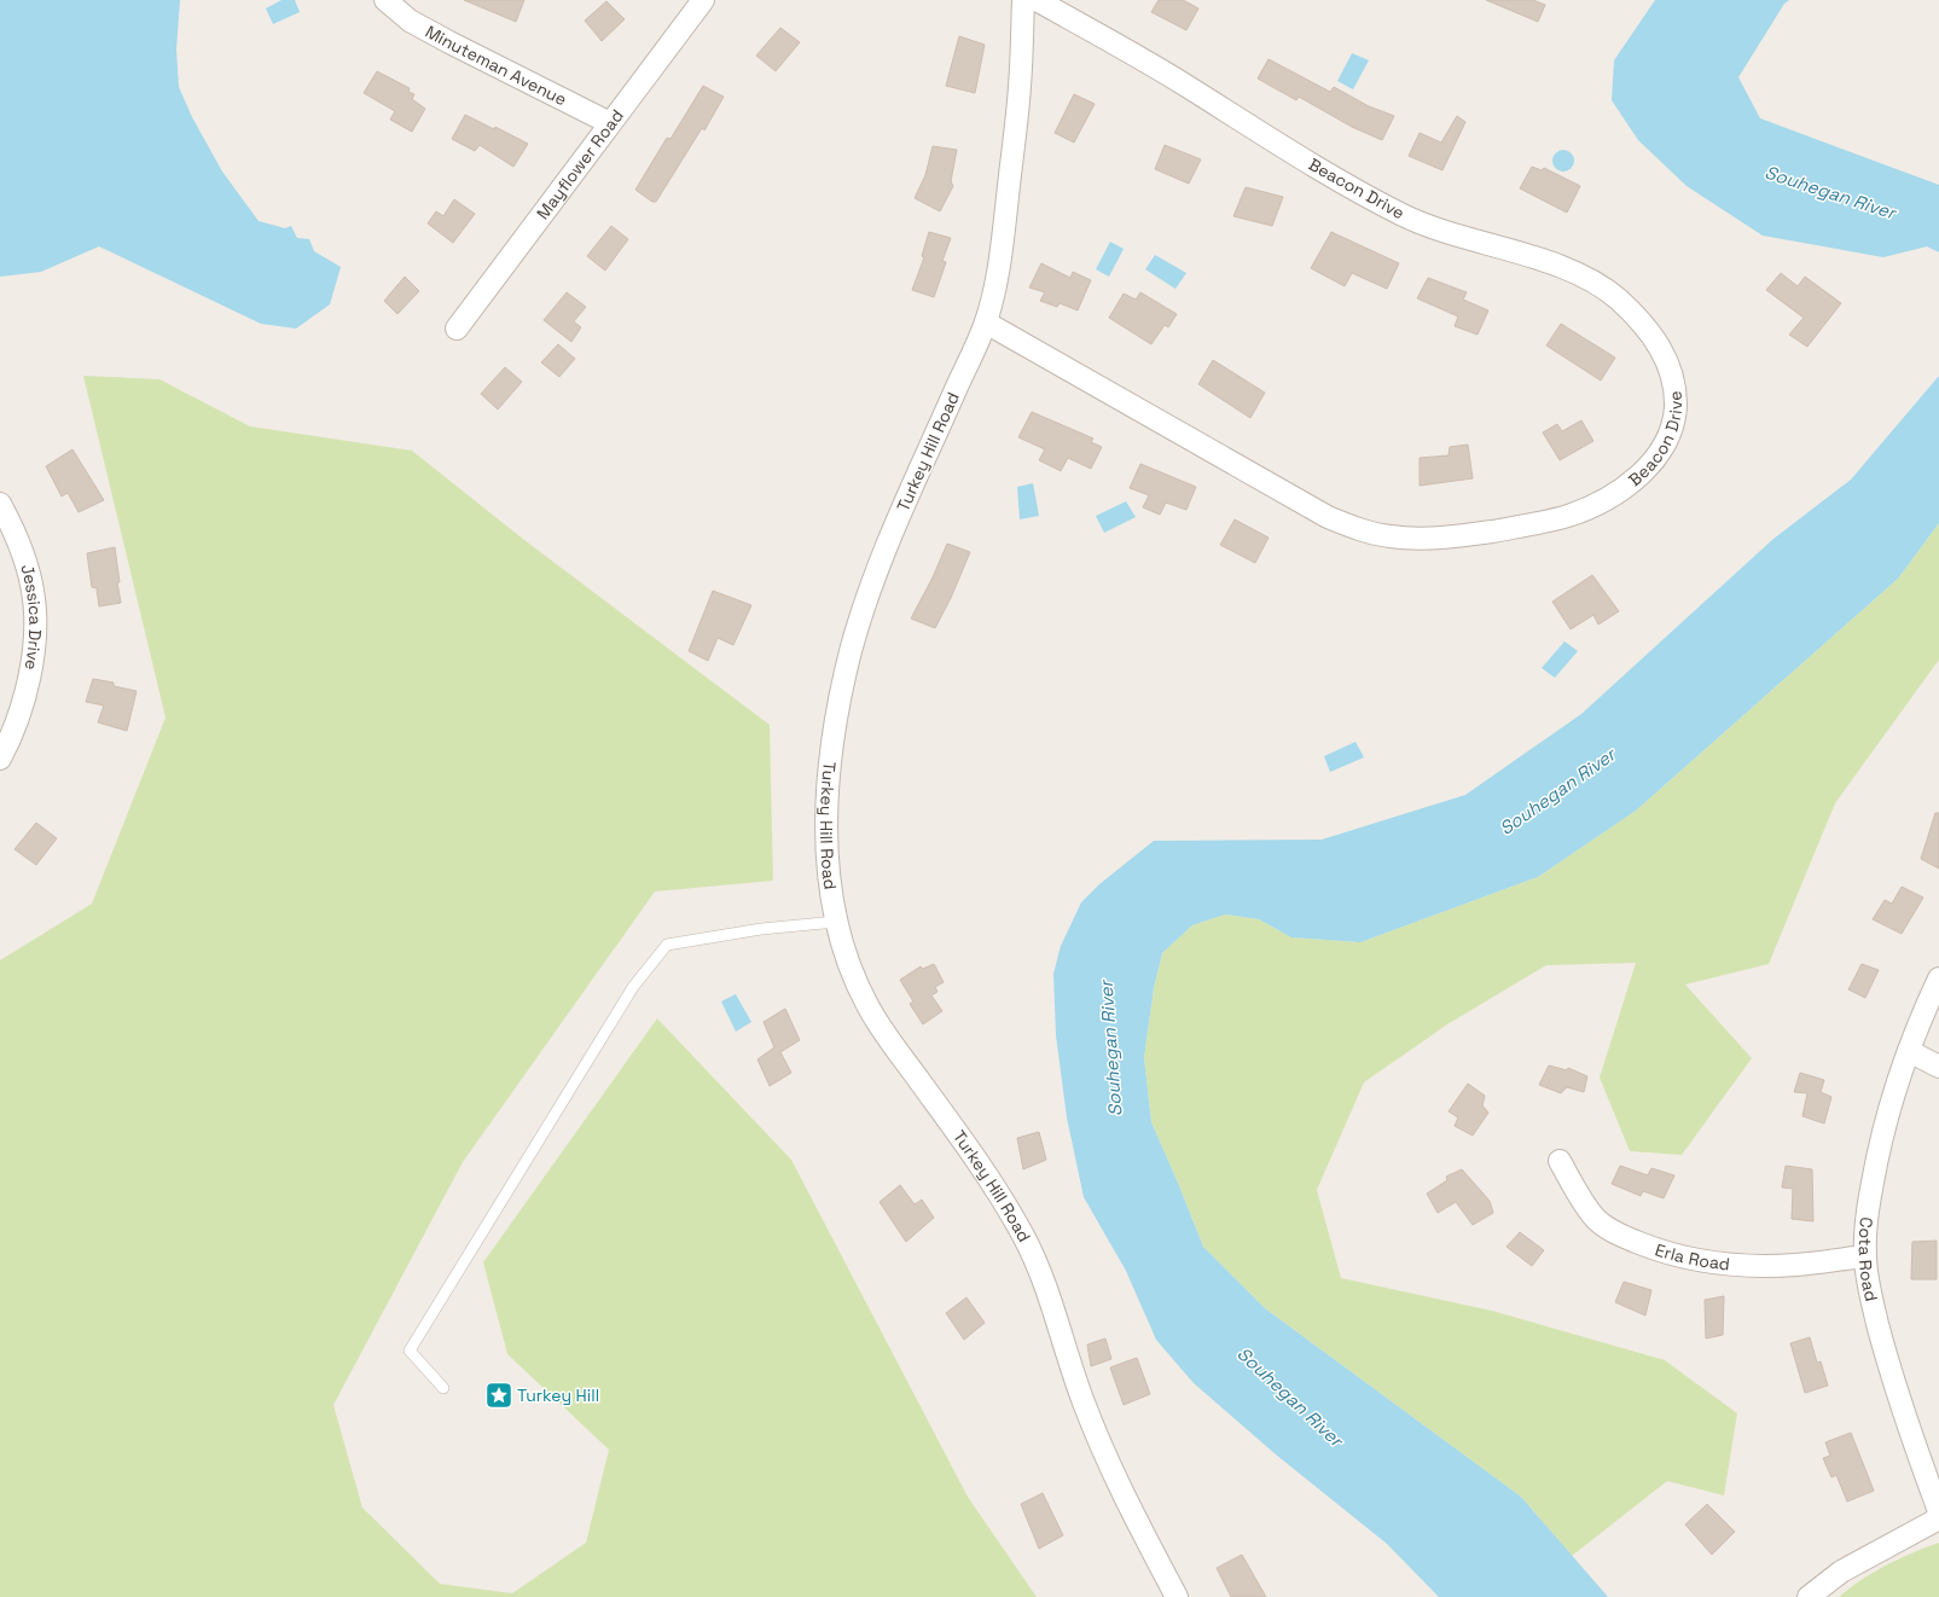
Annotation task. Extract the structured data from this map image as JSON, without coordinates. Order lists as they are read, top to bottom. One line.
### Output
{"streets":{"street":["Minuteman Avenue","Mayflower Road","Beacon Drive","Turkey Hill Road","Jessica Drive","Erla Road","Cota Road"]},"crossings":[["Minuteman Avenue","Mayflower Road"],["Beacon Drive","Turkey Hill Road"],["Erla Road","Cota Road"]],"water":["Souhegan River"],"places":{"place":["Turkey Hill"]}}
